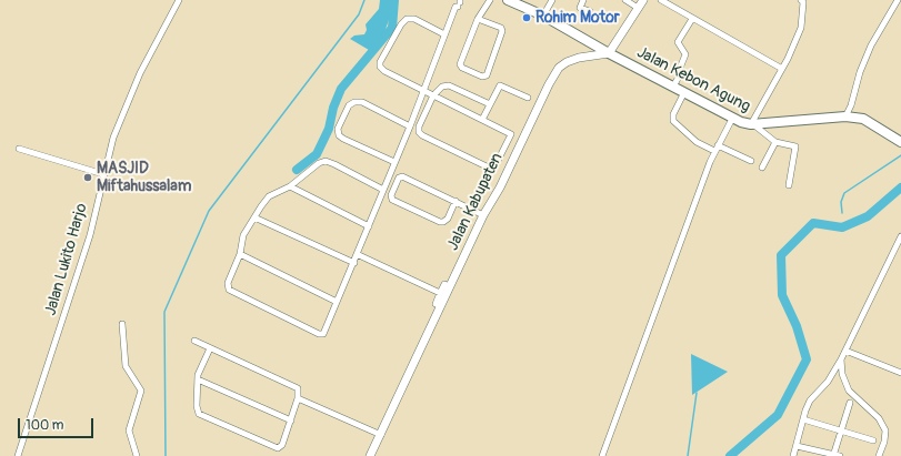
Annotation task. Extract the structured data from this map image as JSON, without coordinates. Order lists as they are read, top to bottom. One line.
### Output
{"streets":{"main road":["Jalan Kebon Agung","Jalan Kabupaten"],"street":["Jalan Lukito Harjo"]},"crossings":[["Jalan Kebon Agung","Jalan Kabupaten"]],"places":["Rohim Motor","MASJID Miftahussalam"],"scale_bar":"100 m"}
